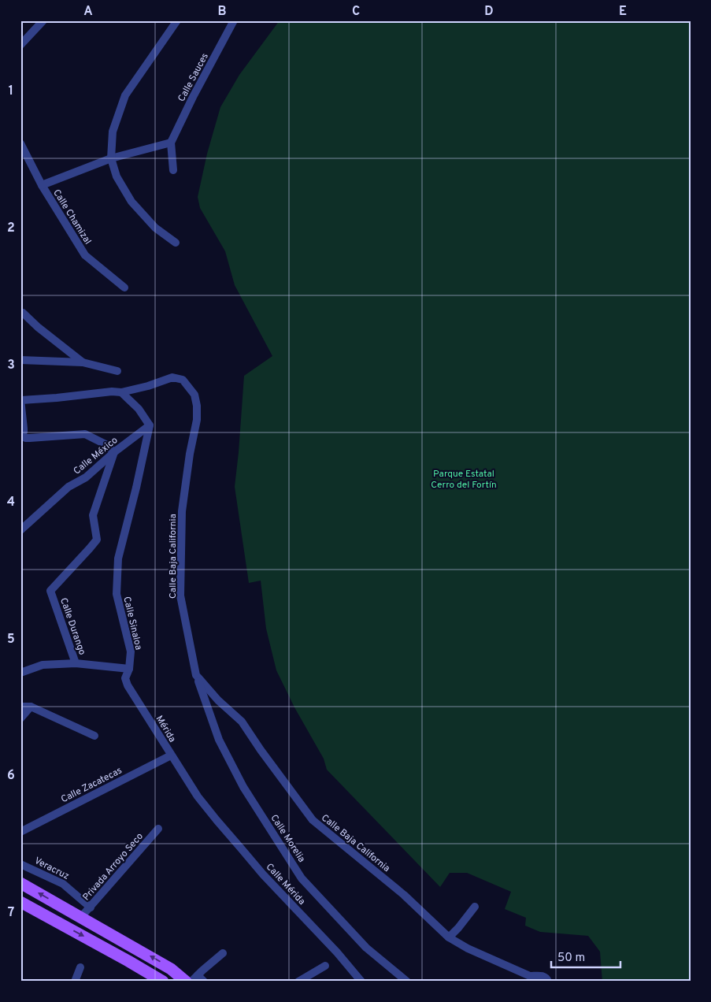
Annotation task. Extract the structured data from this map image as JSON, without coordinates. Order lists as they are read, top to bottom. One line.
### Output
{"streets":{"street":["Calle Sauces","Calle Chamizal","Calle México","Calle Baja California","Calle Sinaloa","Calle Durango","Mérida","Calle Zacatecas","Calle Morelia","Privada Arroyo Seco","Veracruz","Calle Mérida"]},"crossings":[["Calle México","Calle Sinaloa"],["Calle México","Calle Durango"],["Calle Baja California","Calle Morelia"],["Calle Sinaloa","Mérida"],["Mérida","Calle Zacatecas"],["Mérida","Calle Mérida"],["Privada Arroyo Seco","Veracruz"]],"parks":["Parque Estatal Cerro del Fortín"],"scale_bar":"50 m","grid":{"columns":["A","B","C","D","E"],"rows":["1","2","3","4","5","6","7"]}}
